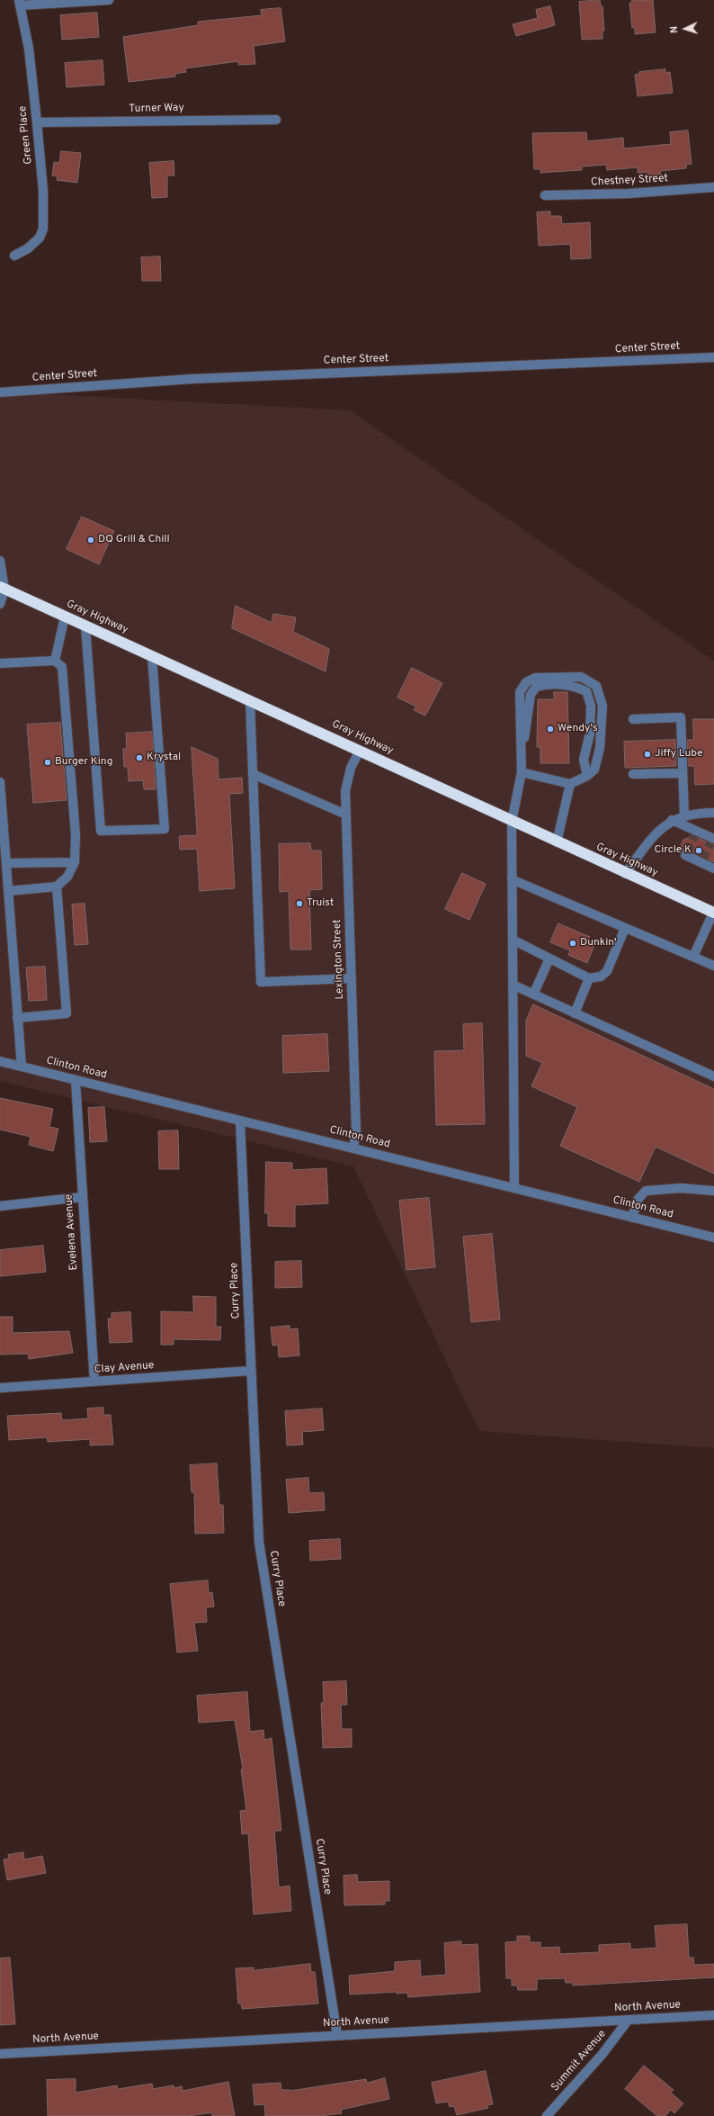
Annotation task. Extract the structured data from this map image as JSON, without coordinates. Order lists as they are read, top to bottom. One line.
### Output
{"streets":{"highway":["Gray Highway"],"street":["Turner Way","Green Place","Chestney Street","Center Street","Lexington Street","Clinton Road","Evelena Avenue","Curry Place","Clay Avenue","North Avenue","Summit Avenue"]},"crossings":[["Turner Way","Green Place"],["Gray Highway","Lexington Street"],["Lexington Street","Clinton Road"],["Clinton Road","Evelena Avenue"],["Clinton Road","Curry Place"],["Evelena Avenue","Clay Avenue"],["Curry Place","Clay Avenue"],["Curry Place","North Avenue"],["North Avenue","Summit Avenue"]],"places":["DQ Grill & Chill","Wendy's","Jiffy Lube","Krystal","Burger King","Circle K","Truist","Dunkin'"],"north":"left"}
